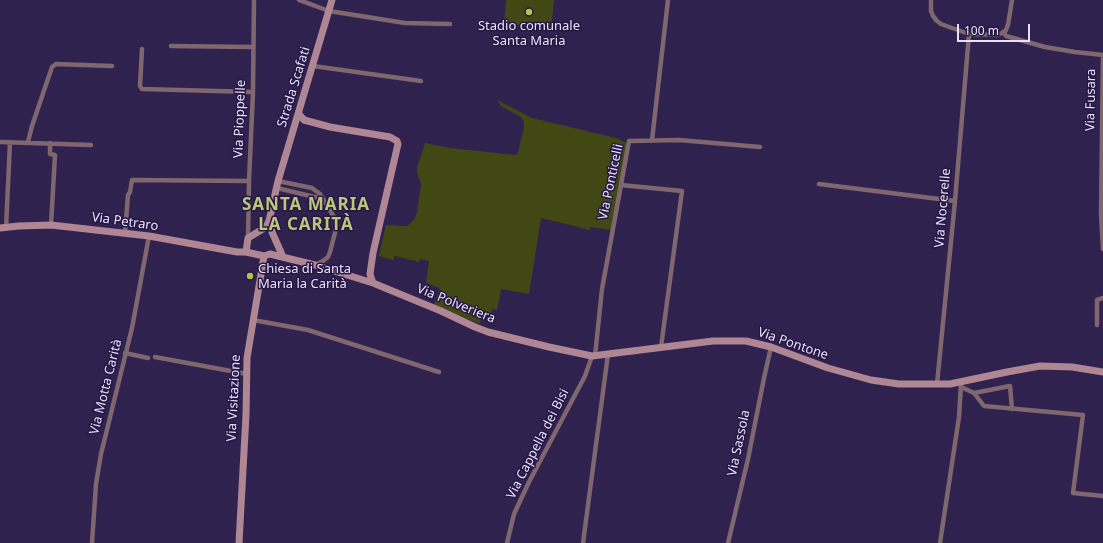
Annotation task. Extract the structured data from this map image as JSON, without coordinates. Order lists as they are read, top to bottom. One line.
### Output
{"streets":{"street":["Strada Scafati","Via Fusara","Via Pioppelle","Via Ponticelli","Via Nocerelle","Via Petraro","Via Polveriera","Via Pontone","Via Motta Carità","Via Visitazione","Via Sassola","Via Cappella dei Bisi"]},"crossings":[["Strada Scafati","Via Petraro"],["Strada Scafati","Via Polveriera"],["Via Ponticelli","Via Polveriera"],["Via Ponticelli","Via Pontone"],["Via Ponticelli","Via Cappella dei Bisi"],["Via Nocerelle","Via Pontone"],["Via Petraro","Via Polveriera"],["Via Petraro","Via Motta Carità"],["Via Petraro","Via Visitazione"],["Via Polveriera","Via Pontone"],["Via Polveriera","Via Cappella dei Bisi"],["Via Pontone","Via Sassola"],["Via Pontone","Via Cappella dei Bisi"]],"districts":["SANTA MARIA LA CARITÀ"],"places":["Stadio comunale Santa Maria","Chiesa di Santa Maria la Carità"],"scale_bar":"100 m"}
